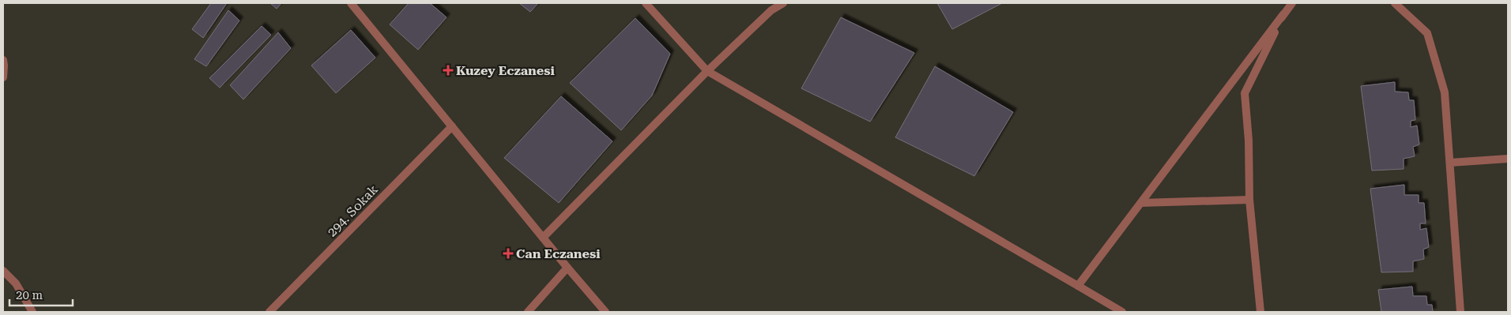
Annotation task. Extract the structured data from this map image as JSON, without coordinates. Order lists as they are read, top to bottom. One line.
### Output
{"streets":{"street":["294. Sokak"]},"places":{"health":["Kuzey Eczanesi","Can Eczanesi"]},"scale_bar":"20 m"}
